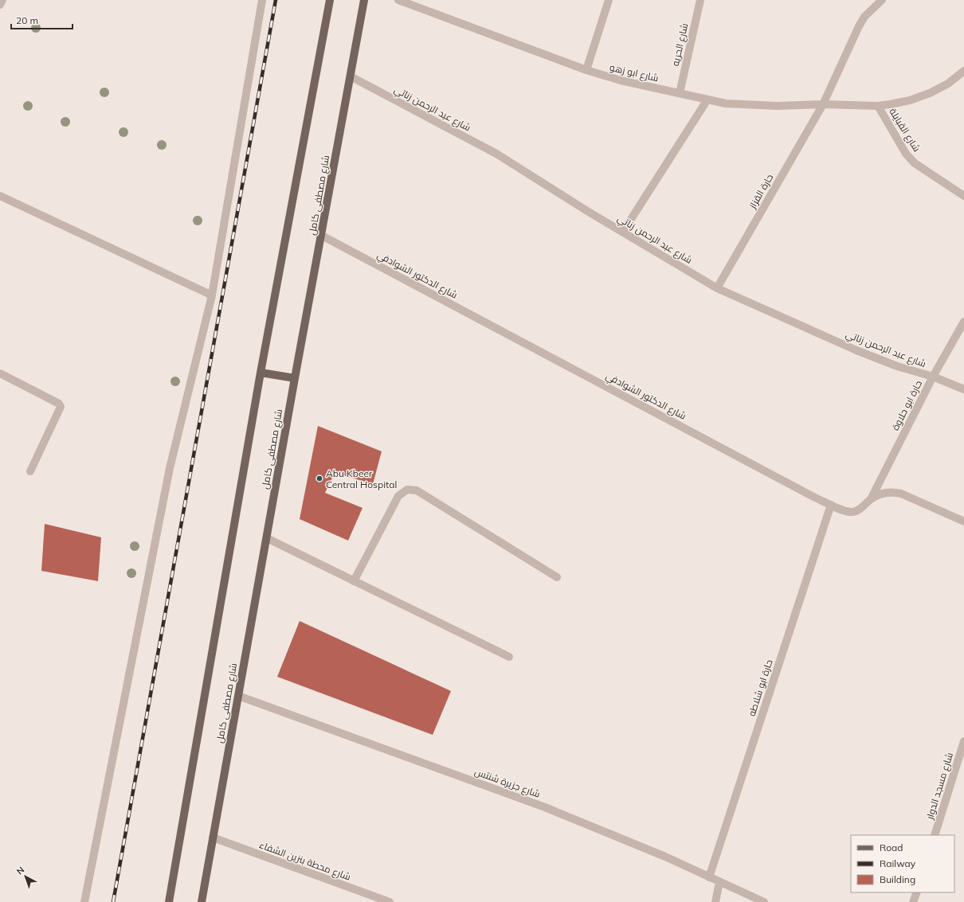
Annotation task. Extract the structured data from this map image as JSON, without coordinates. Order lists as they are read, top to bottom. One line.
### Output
{"streets":{"main road":["شارع مصطفى كامل"],"street":["شارع الحريه","شارع ابو زهو","شارع عبد الرحمن زناتي","شارع القبايلة","حارة القزاز","شارع الدكتور الشوادفي","حارة ابو حلاوة","حارة ابو شلاطه","شارع جزيرة شنتس","شارع مسجد الدوار","شارع محطة بنزين الشفاء"]},"crossings":[["شارع الحريه","شارع ابو زهو"],["شارع ابو زهو","شارع القبايلة"],["شارع ابو زهو","حارة القزاز"],["شارع عبد الرحمن زناتي","حارة القزاز"],["شارع عبد الرحمن زناتي","شارع مصطفى كامل"],["شارع عبد الرحمن زناتي","حارة ابو حلاوة"],["شارع مصطفى كامل","شارع الدكتور الشوادفي"],["شارع مصطفى كامل","شارع جزيرة شنتس"],["شارع مصطفى كامل","شارع محطة بنزين الشفاء"],["شارع الدكتور الشوادفي","حارة ابو حلاوة"],["شارع الدكتور الشوادفي","حارة ابو شلاطه"],["حارة ابو شلاطه","شارع جزيرة شنتس"]],"places":["Abu Kbeer Central Hospital"],"legend":["Road","Railway","Building"],"scale_bar":"20 m","north":"top left"}
